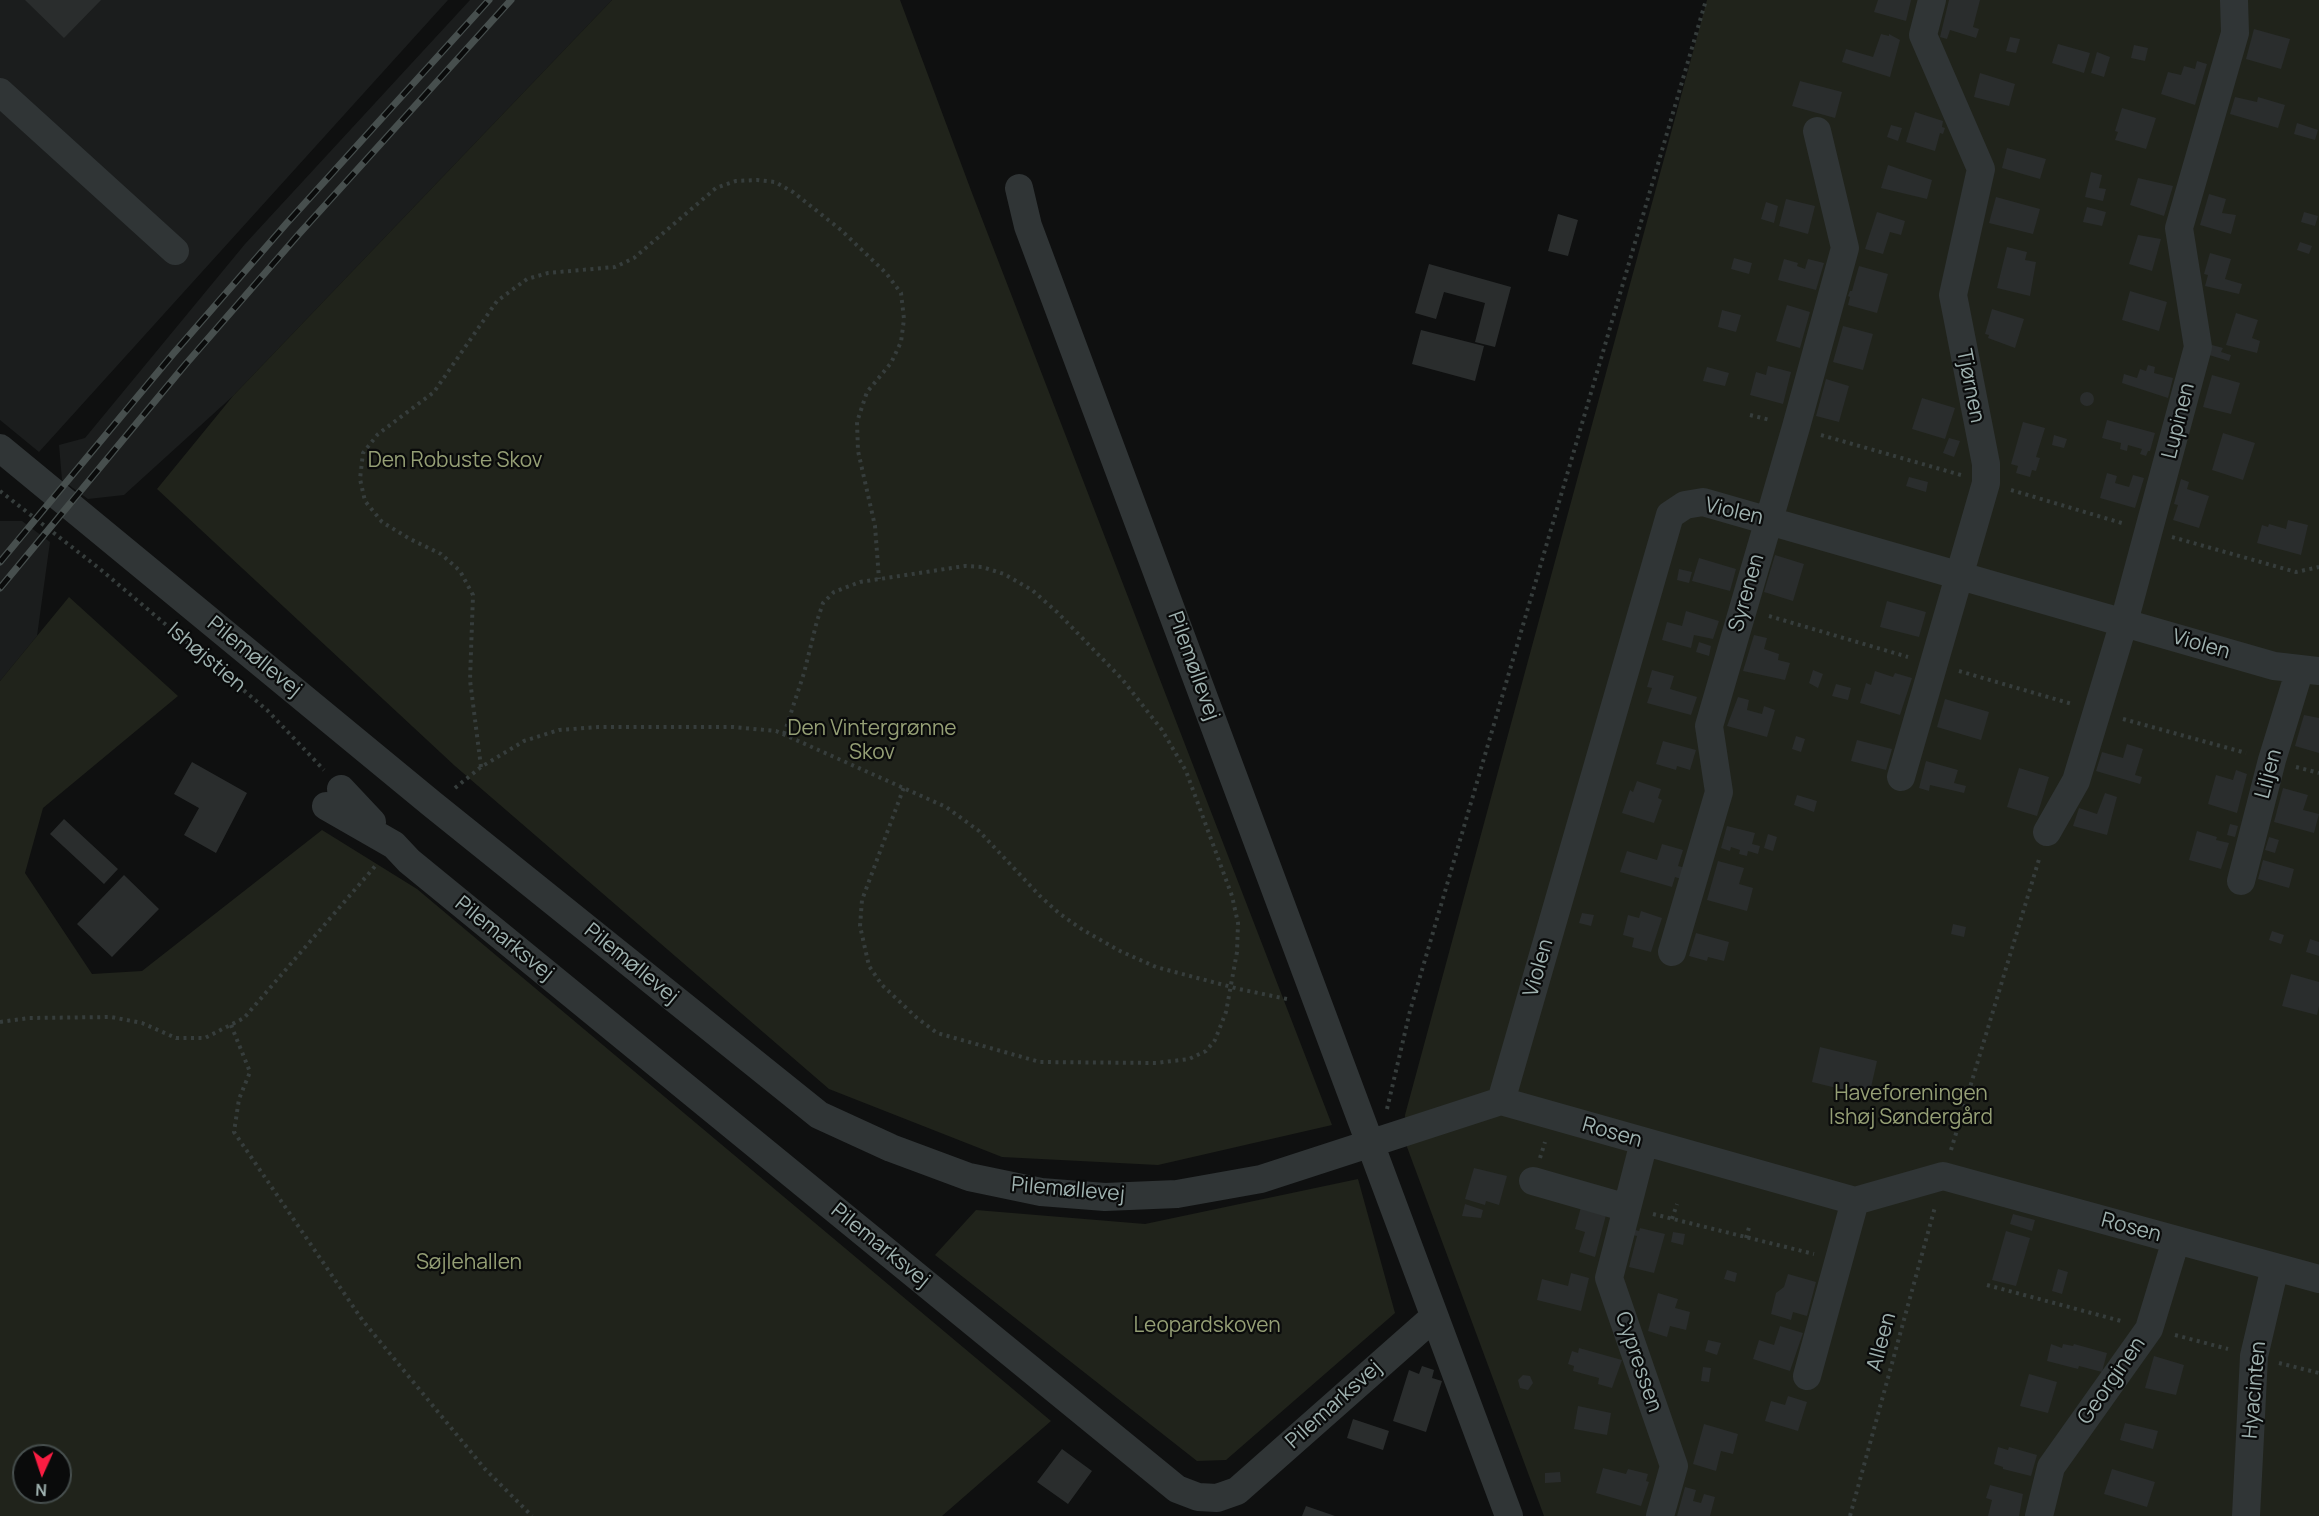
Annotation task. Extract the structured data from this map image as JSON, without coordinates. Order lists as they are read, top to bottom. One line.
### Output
{"streets":{"street":["Tjørnen","Lupinen","Violen","Syrenen","Pilemøllevej","Liljen","Pilemarksvej","Rosen","Cypressen","Georginen","Hyacinten"],"path":["Ishøjstien","Alleen"]},"crossings":[["Tjørnen","Violen"],["Lupinen","Violen"],["Violen","Syrenen"],["Violen","Liljen"],["Violen","Rosen"],["Pilemøllevej","Pilemarksvej"],["Ishøjstien","Pilemarksvej"],["Rosen","Alleen"],["Rosen","Cypressen"],["Rosen","Georginen"],["Rosen","Hyacinten"]],"parks":["Den Robuste Skov","Den Vintergrønne Skov","Haveforeningen Ishøj Søndergård","Søjlehallen","Leopardskoven"],"north":"bottom"}
